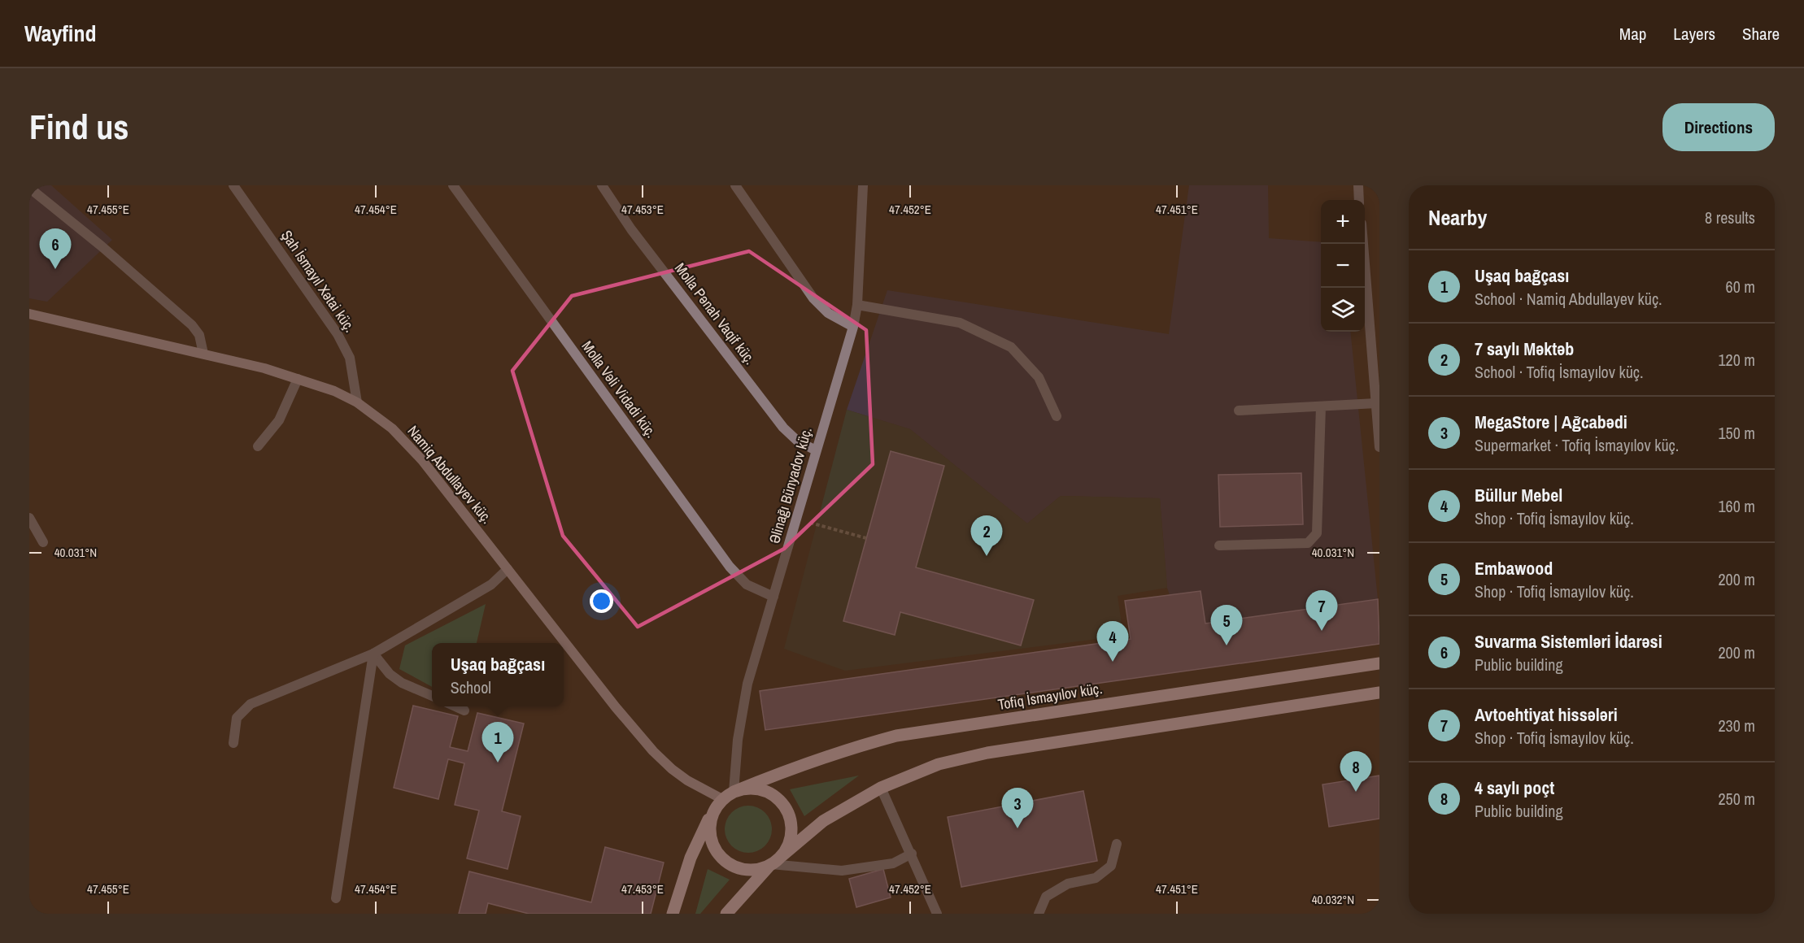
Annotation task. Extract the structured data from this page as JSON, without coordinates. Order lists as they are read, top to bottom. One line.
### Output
{"streets":{"main road":["Tofiq İsmayılov küç."],"street":["Şah İsmayıl Xətai küç.","Molla Pənah Vaqif küç.","Molla Vəli Vidadi küç.","Namiq Abdullayev küç.","Əlinağı Bünyadov küç."]},"crossings":[["Şah İsmayıl Xətai küç.","Namiq Abdullayev küç."],["Molla Pənah Vaqif küç.","Əlinağı Bünyadov küç."],["Molla Vəli Vidadi küç.","Əlinağı Bünyadov küç."],["Namiq Abdullayev küç.","Əlinağı Bünyadov küç."],["Namiq Abdullayev küç.","Tofiq İsmayılov küç."],["Əlinağı Bünyadov küç.","Tofiq İsmayılov küç."]],"page":{"header":"Wayfind","nav":["Map","Layers","Share"],"buttons":"Directions","title":"Find us","heading":["Nearby","8 results"],"map_buttons":["+","−"],"pins":["6","2","7","5","4","1","8","3"],"list":[{"mark":"1","name":"Uşaq bağçası","note":"School · Namiq Abdullayev küç.","value":"60 m"},{"mark":"2","name":"7 saylı Məktəb","note":"School · Tofiq İsmayılov küç.","value":"120 m"},{"mark":"3","name":"MegaStore | Ağcabədi","note":"Supermarket · Tofiq İsmayılov küç.","value":"150 m"},{"mark":"4","name":"Büllur Mebel","note":"Shop · Tofiq İsmayılov küç.","value":"160 m"},{"mark":"5","name":"Embawood","note":"Shop · Tofiq İsmayılov küç.","value":"200 m"},{"mark":"6","name":"Suvarma Sistemləri İdarəsi","note":"Public building","value":"200 m"},{"mark":"7","name":"Avtoehtiyat hissələri","note":"Shop · Tofiq İsmayılov küç.","value":"230 m"},{"mark":"8","name":"4 saylı poçt","note":"Public building","value":"250 m"}],"popup":["Uşaq bağçası","School"]},"coordinates":["47.455°E","47.454°E","47.453°E","47.452°E","47.451°E","40.031°N","40.032°N"]}
